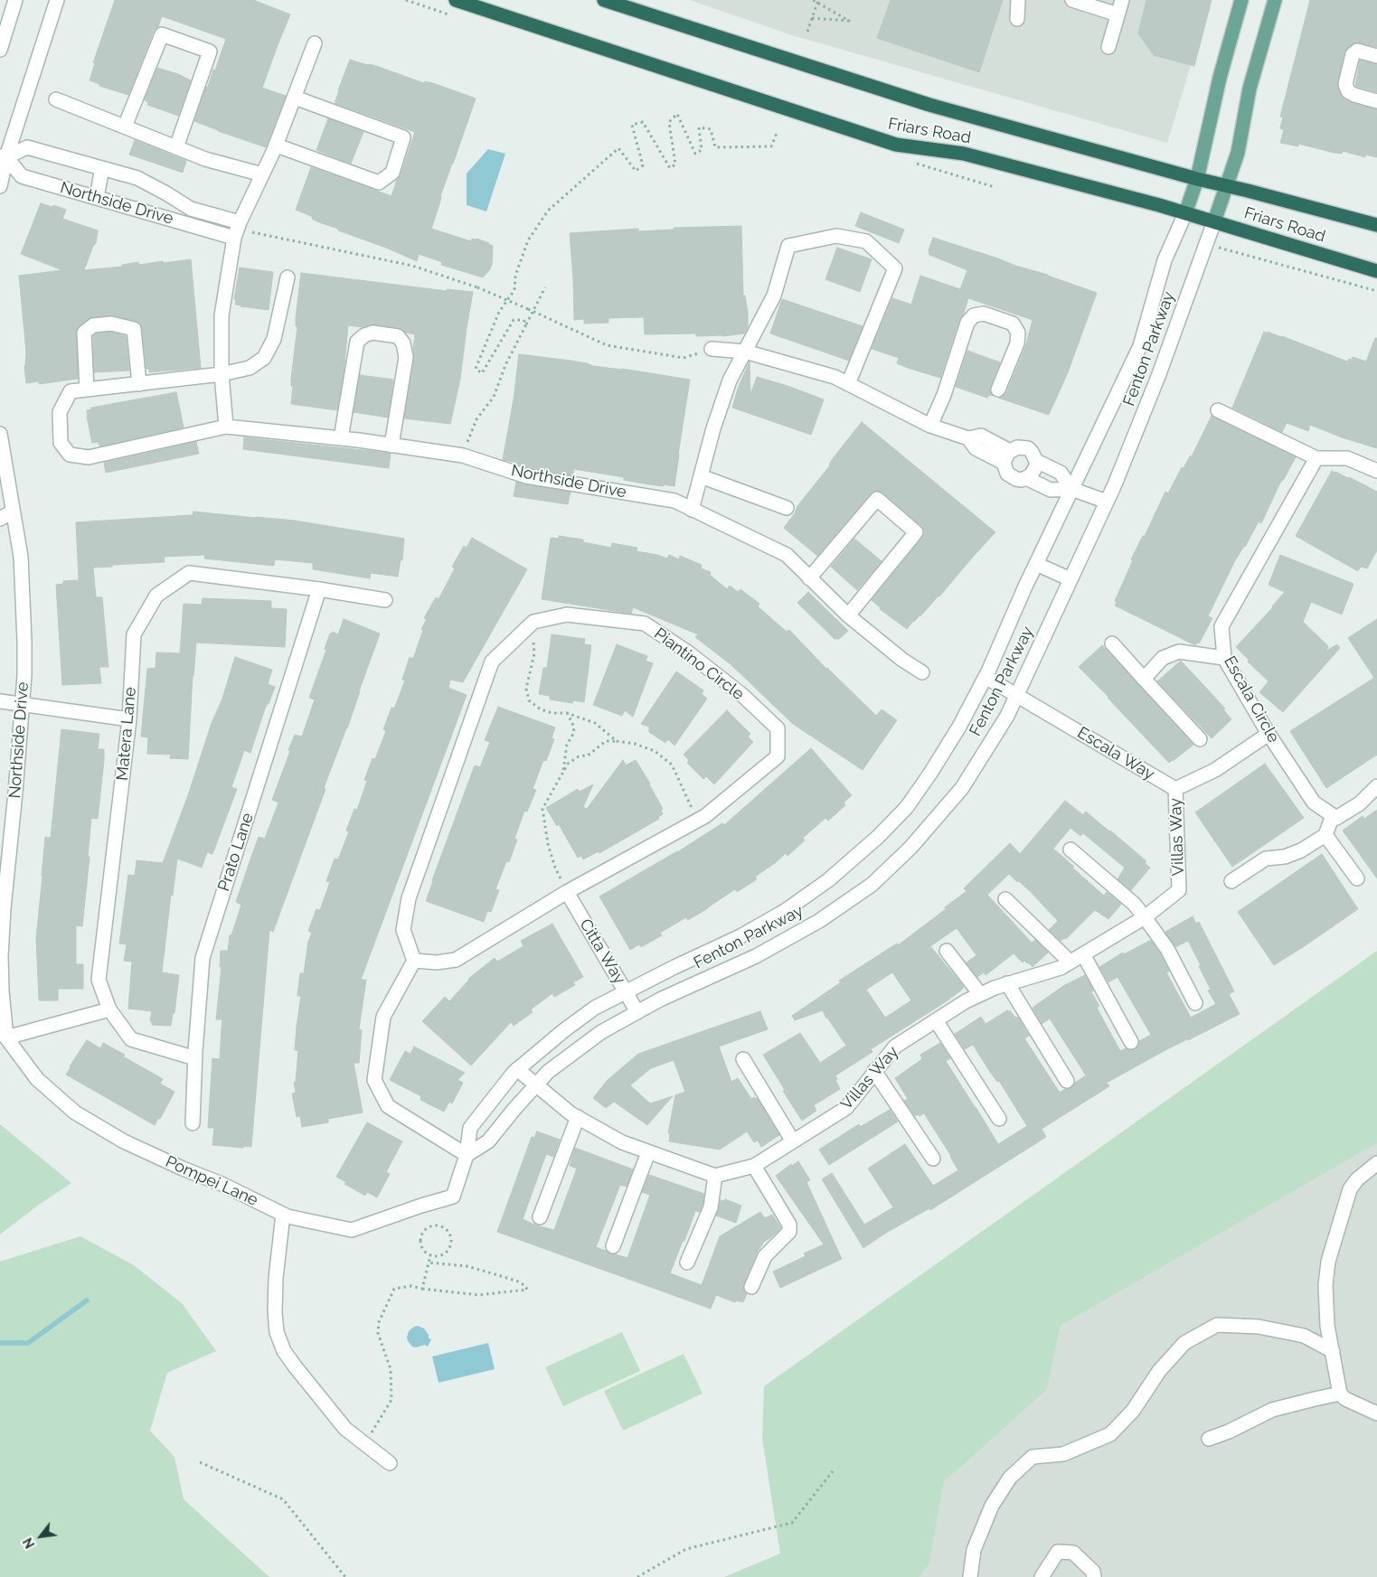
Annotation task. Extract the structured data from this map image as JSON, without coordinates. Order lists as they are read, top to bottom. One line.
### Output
{"streets":{"highway":["Friars Road"],"main road":["Fenton Parkway"],"street":["Northside Drive","Piantino Circle","Escala Circle","Matera Lane","Escala Way","Villas Way","Prato Lane","Citta Way","Pompei Lane"]},"crossings":[["Friars Road","Fenton Parkway"],["Northside Drive","Pompei Lane"],["Fenton Parkway","Escala Way"],["Fenton Parkway","Citta Way"],["Fenton Parkway","Pompei Lane"],["Piantino Circle","Citta Way"],["Matera Lane","Prato Lane"],["Escala Way","Villas Way"]],"north":"bottom left"}
